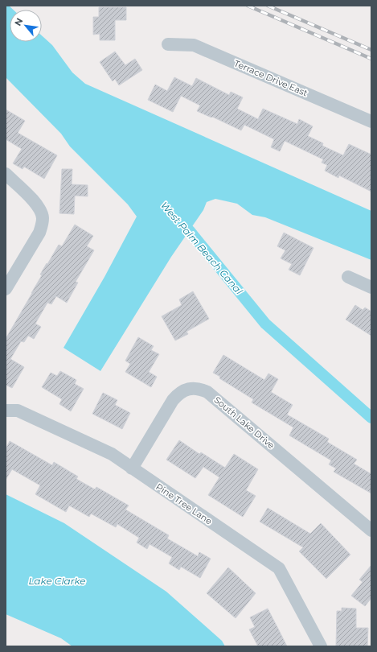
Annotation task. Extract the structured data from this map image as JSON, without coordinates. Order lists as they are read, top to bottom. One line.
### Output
{"streets":{"street":["Terrace Drive East","South Lake Drive","Pine Tree Lane"]},"crossings":[["South Lake Drive","Pine Tree Lane"]],"water":["West Palm Beach Canal","Lake Clarke"],"north":"top left"}
